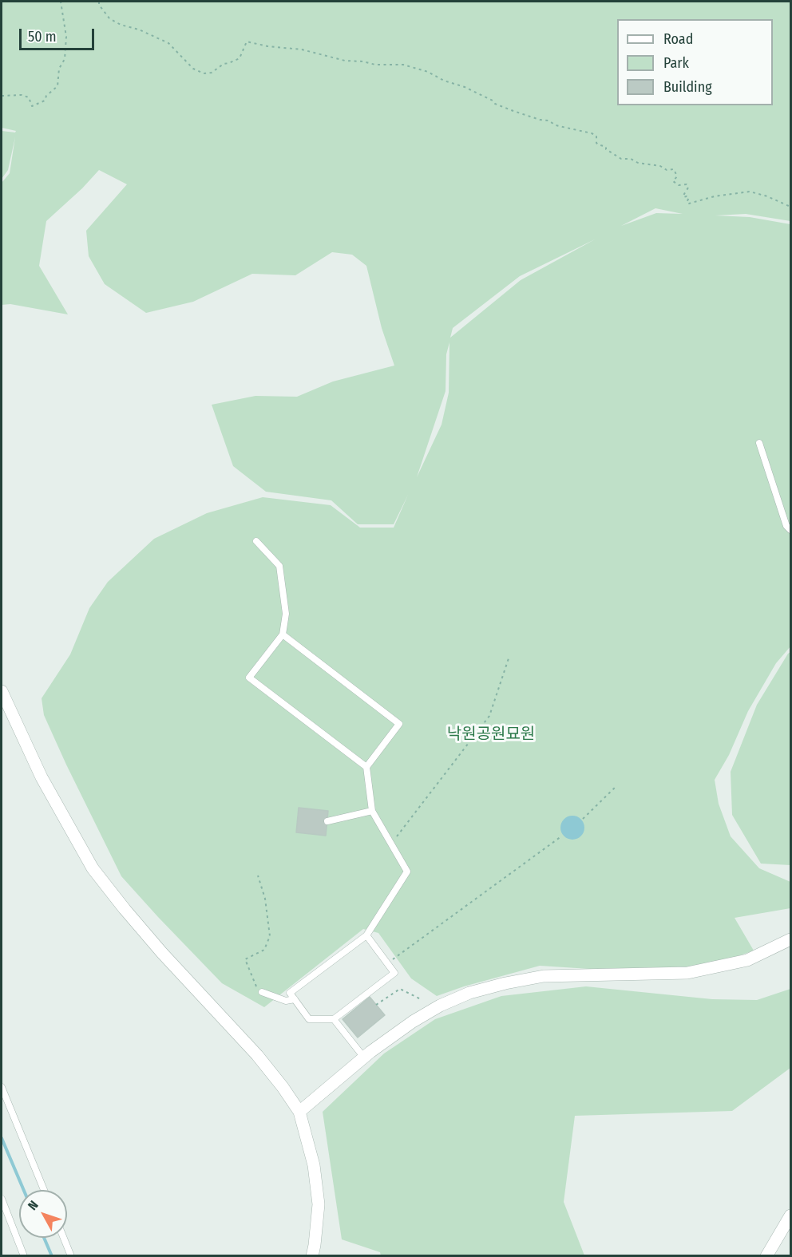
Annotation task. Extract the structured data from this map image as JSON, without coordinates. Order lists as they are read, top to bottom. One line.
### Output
{"parks":["낙원공원묘원"],"legend":["Road","Park","Building"],"scale_bar":"50 m","north":"top left"}
